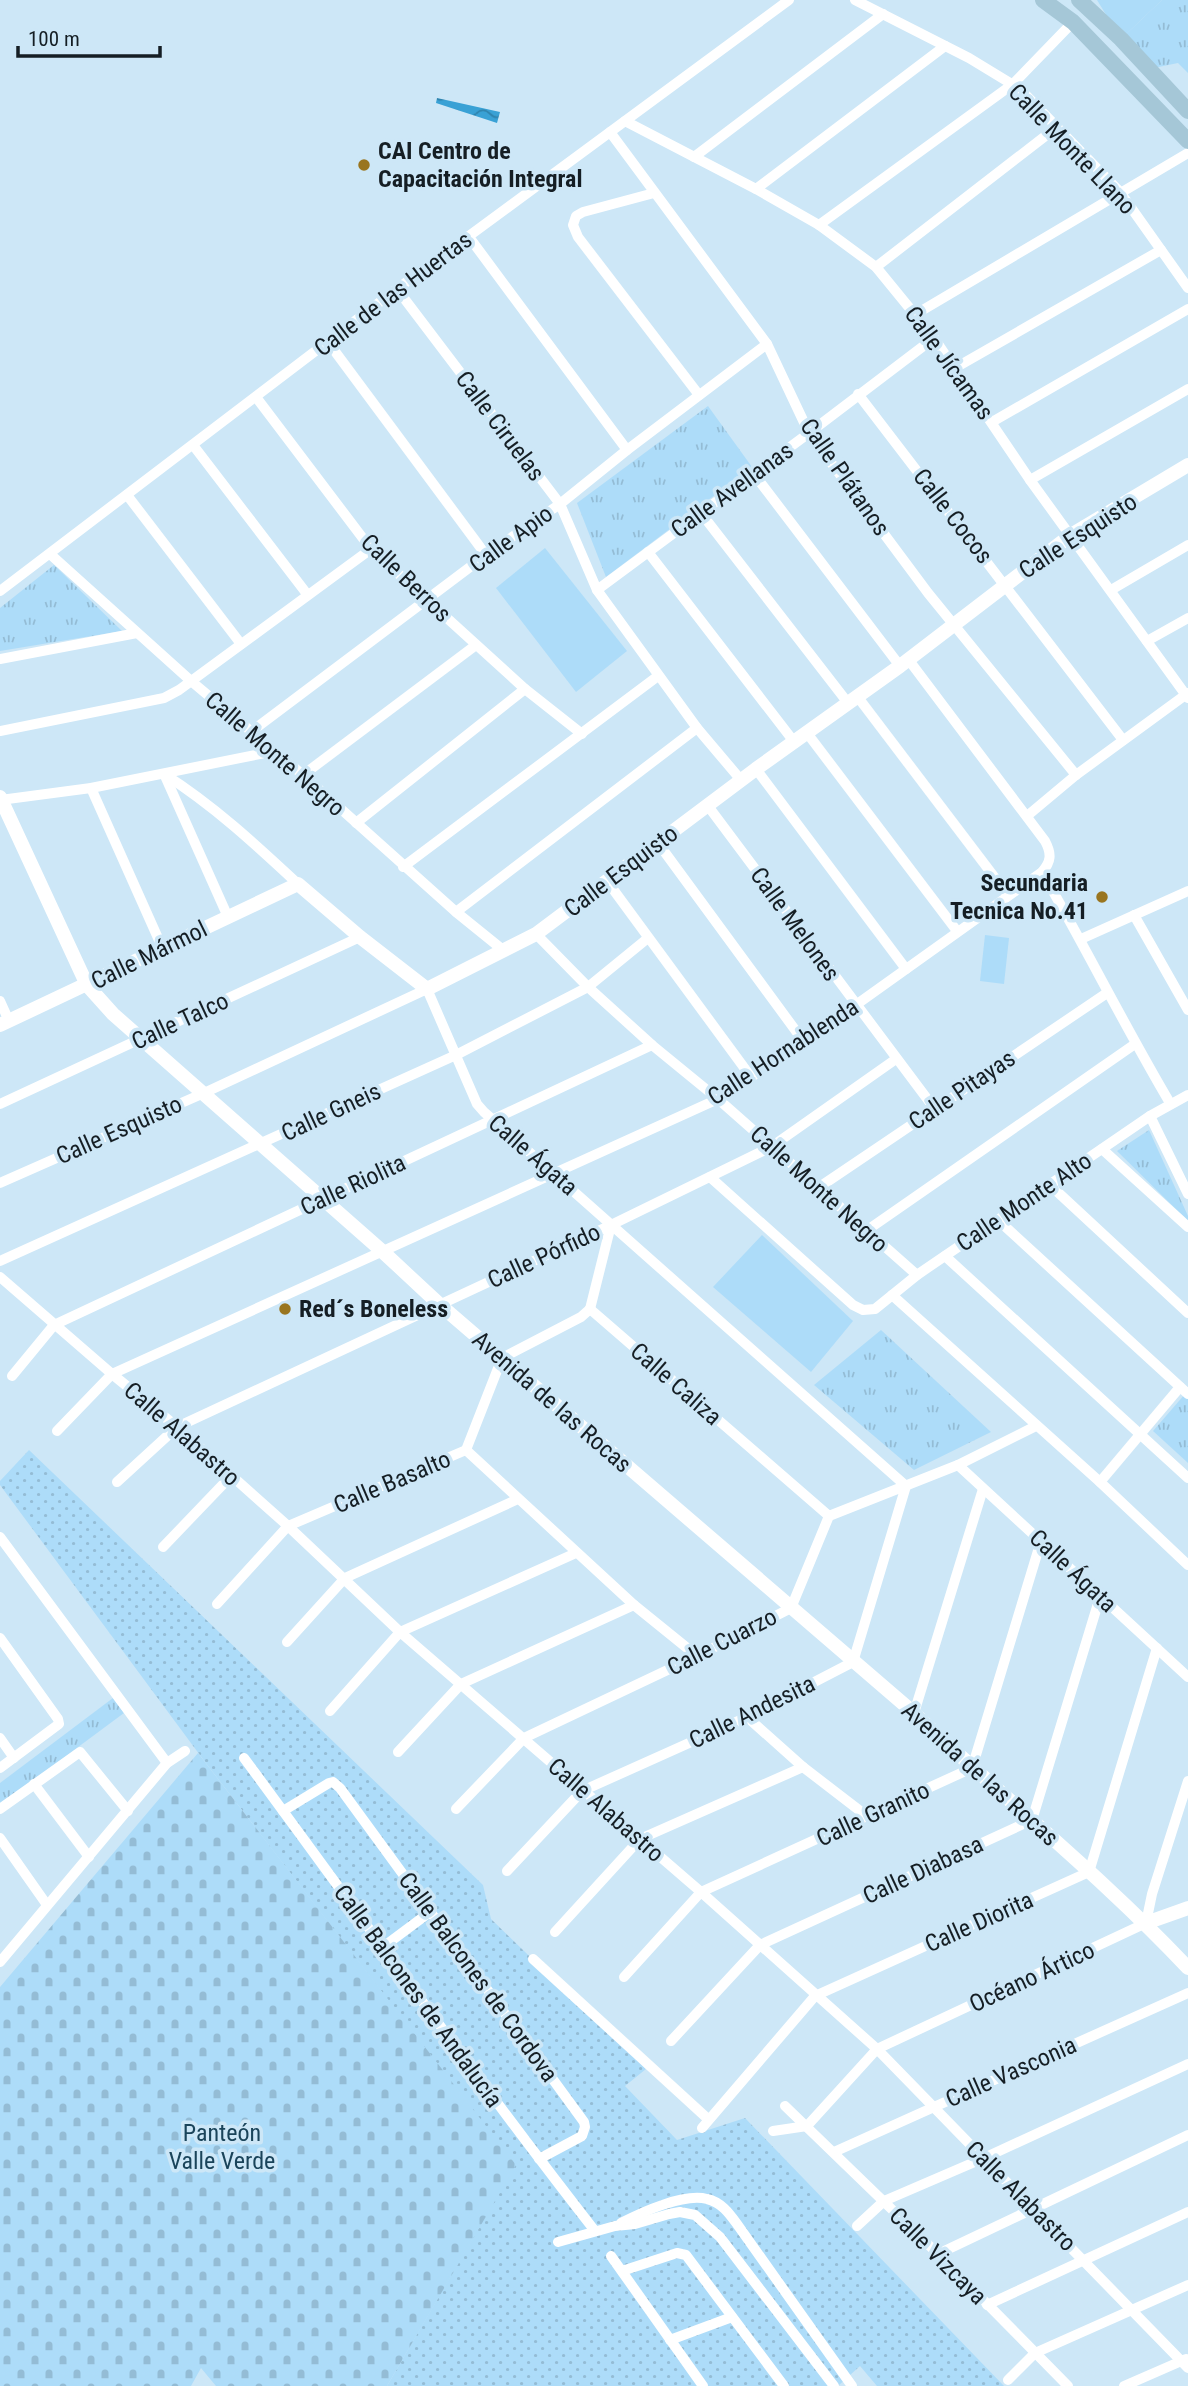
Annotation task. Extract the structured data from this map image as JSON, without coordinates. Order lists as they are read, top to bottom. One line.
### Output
{"streets":{"street":["Calle Monte Llano","Calle de las Huertas","Calle Jícamas","Calle Ciruelas","Calle Plátanos","Calle Avellanas","Calle Cocos","Calle Esquisto","Calle Apio","Calle Berros","Calle Monte Negro","Calle Melones","Calle Mármol","Calle Talco","Calle Hornablenda","Calle Pitayas","Calle Gneis","Calle Ágata","Calle Riolita","Calle Monte Alto","Calle Pórfido","Calle Caliza","Avenida de las Rocas","Calle Alabastro","Calle Basalto","Calle Cuarzo","Calle Andesita","Calle Granito","Calle Diabasa","Calle Diorita","Calle Balcones de Cordova","Océano Ártico","Calle Balcones de Andalucía","Calle Vasconia","Calle Vizcaya"]},"crossings":[["Calle de las Huertas","Calle Jícamas"],["Calle de las Huertas","Calle Ciruelas"],["Calle de las Huertas","Calle Plátanos"],["Calle de las Huertas","Calle Berros"],["Calle de las Huertas","Calle Monte Negro"],["Calle Jícamas","Calle Avellanas"],["Calle Jícamas","Calle Esquisto"],["Calle Ciruelas","Calle Avellanas"],["Calle Ciruelas","Calle Esquisto"],["Calle Ciruelas","Calle Apio"],["Calle Plátanos","Calle Avellanas"],["Calle Plátanos","Calle Esquisto"],["Calle Plátanos","Calle Apio"],["Calle Avellanas","Calle Cocos"],["Calle Cocos","Calle Esquisto"],["Calle Esquisto","Calle Monte Negro"],["Calle Esquisto","Calle Melones"],["Calle Esquisto","Calle Ágata"],["Calle Esquisto","Avenida de las Rocas"],["Calle Apio","Calle Berros"],["Calle Apio","Calle Monte Negro"],["Calle Monte Negro","Calle Hornablenda"],["Calle Monte Negro","Calle Pitayas"],["Calle Monte Negro","Calle Gneis"],["Calle Monte Negro","Calle Riolita"],["Calle Monte Negro","Calle Monte Alto"],["Calle Monte Negro","Calle Pórfido"],["Calle Melones","Calle Hornablenda"],["Calle Melones","Calle Pitayas"],["Calle Melones","Calle Pórfido"],["Calle Mármol","Calle Ágata"],["Calle Mármol","Avenida de las Rocas"],["Calle Talco","Calle Ágata"],["Calle Talco","Avenida de las Rocas"],["Calle Hornablenda","Calle Ágata"],["Calle Hornablenda","Avenida de las Rocas"],["Calle Hornablenda","Calle Alabastro"],["Calle Gneis","Calle Ágata"],["Calle Gneis","Avenida de las Rocas"],["Calle Ágata","Calle Riolita"],["Calle Ágata","Calle Pórfido"],["Calle Riolita","Avenida de las Rocas"],["Calle Riolita","Calle Alabastro"],["Calle Monte Alto","Calle Pórfido"],["Calle Pórfido","Avenida de las Rocas"],["Calle Pórfido","Calle Alabastro"],["Calle Caliza","Calle Cuarzo"],["Avenida de las Rocas","Calle Basalto"],["Avenida de las Rocas","Calle Cuarzo"],["Avenida de las Rocas","Calle Andesita"],["Avenida de las Rocas","Calle Granito"],["Avenida de las Rocas","Calle Diabasa"],["Avenida de las Rocas","Calle Diorita"],["Avenida de las Rocas","Océano Ártico"],["Calle Alabastro","Calle Basalto"],["Calle Alabastro","Calle Cuarzo"],["Calle Alabastro","Calle Andesita"],["Calle Alabastro","Calle Granito"],["Calle Alabastro","Calle Diabasa"],["Calle Alabastro","Calle Diorita"],["Calle Alabastro","Océano Ártico"],["Calle Alabastro","Calle Vasconia"],["Calle Balcones de Cordova","Calle Balcones de Andalucía"],["Calle Vasconia","Calle Vizcaya"]],"parks":["Panteón Valle Verde"],"places":["CAI Centro de Capacitación Integral","Secundaria Tecnica No.41","Red´s Boneless"],"scale_bar":"100 m"}
